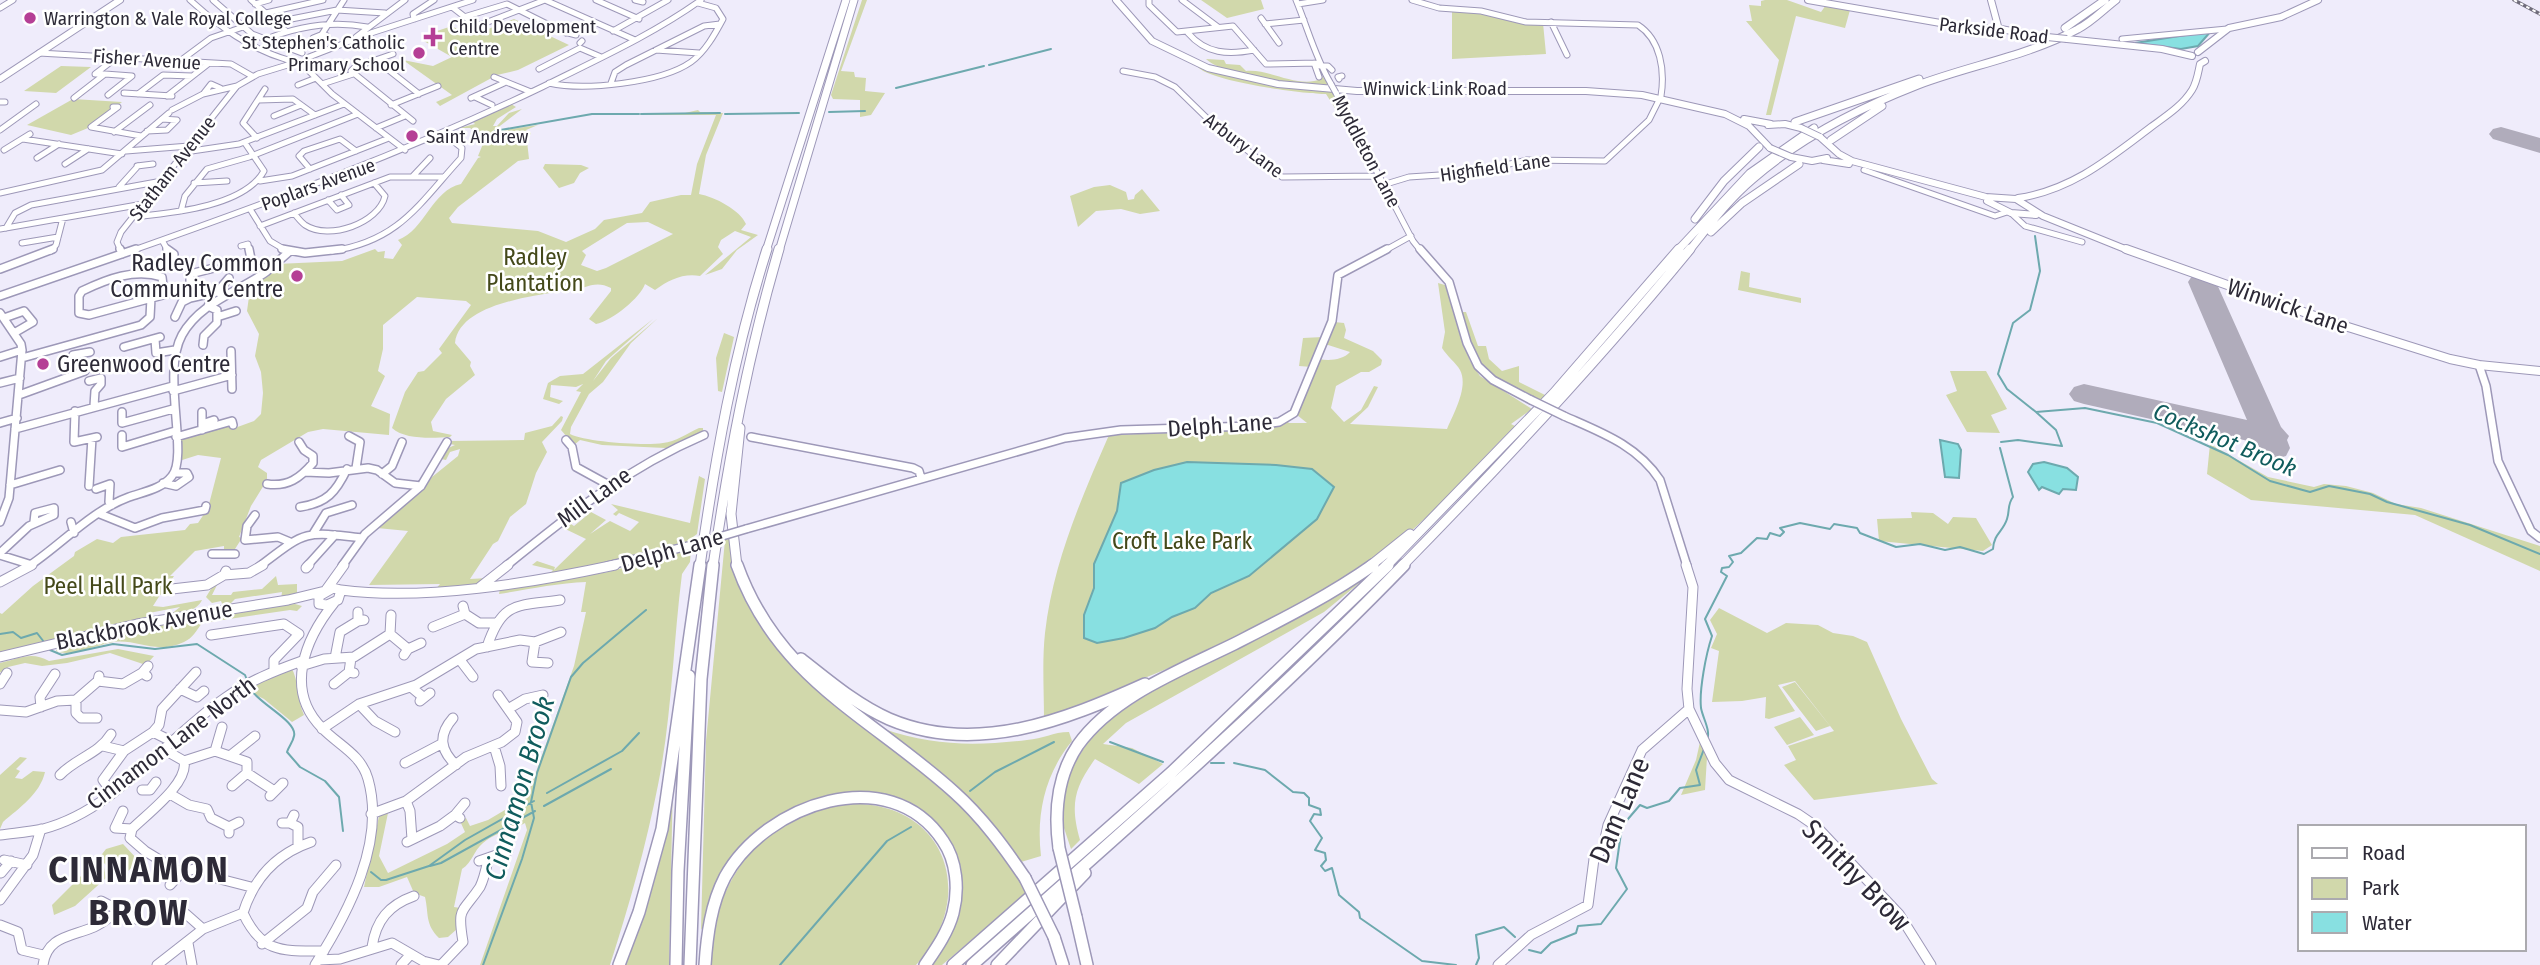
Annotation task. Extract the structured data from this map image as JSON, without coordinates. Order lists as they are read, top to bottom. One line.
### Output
{"streets":{"main road":["Parkside Road","Winwick Link Road","Winwick Lane"],"street":["Fisher Avenue","Arbury Lane","Myddleton Lane","Highfield Lane","Statham Avenue","Poplars Avenue","Delph Lane","Mill Lane","Blackbrook Avenue","Cinnamon Lane North","Dam Lane","Smithy Brow"]},"crossings":[["Winwick Link Road","Highfield Lane"],["Winwick Link Road","Winwick Lane"],["Arbury Lane","Myddleton Lane"],["Myddleton Lane","Highfield Lane"],["Myddleton Lane","Delph Lane"],["Myddleton Lane","Dam Lane"],["Myddleton Lane","Smithy Brow"],["Statham Avenue","Poplars Avenue"],["Dam Lane","Smithy Brow"]],"districts":["CINNAMON BROW"],"water":["Cockshot Brook","Cinnamon Brook"],"parks":["Radley Plantation","Croft Lake Park","Peel Hall Park"],"places":{"other":["Warrington & Vale Royal College","St Stephen's Catholic Primary School","Saint Andrew","Radley Common Community Centre","Greenwood Centre"],"health":["Child Development Centre"]},"legend":["Road","Park","Water"]}
